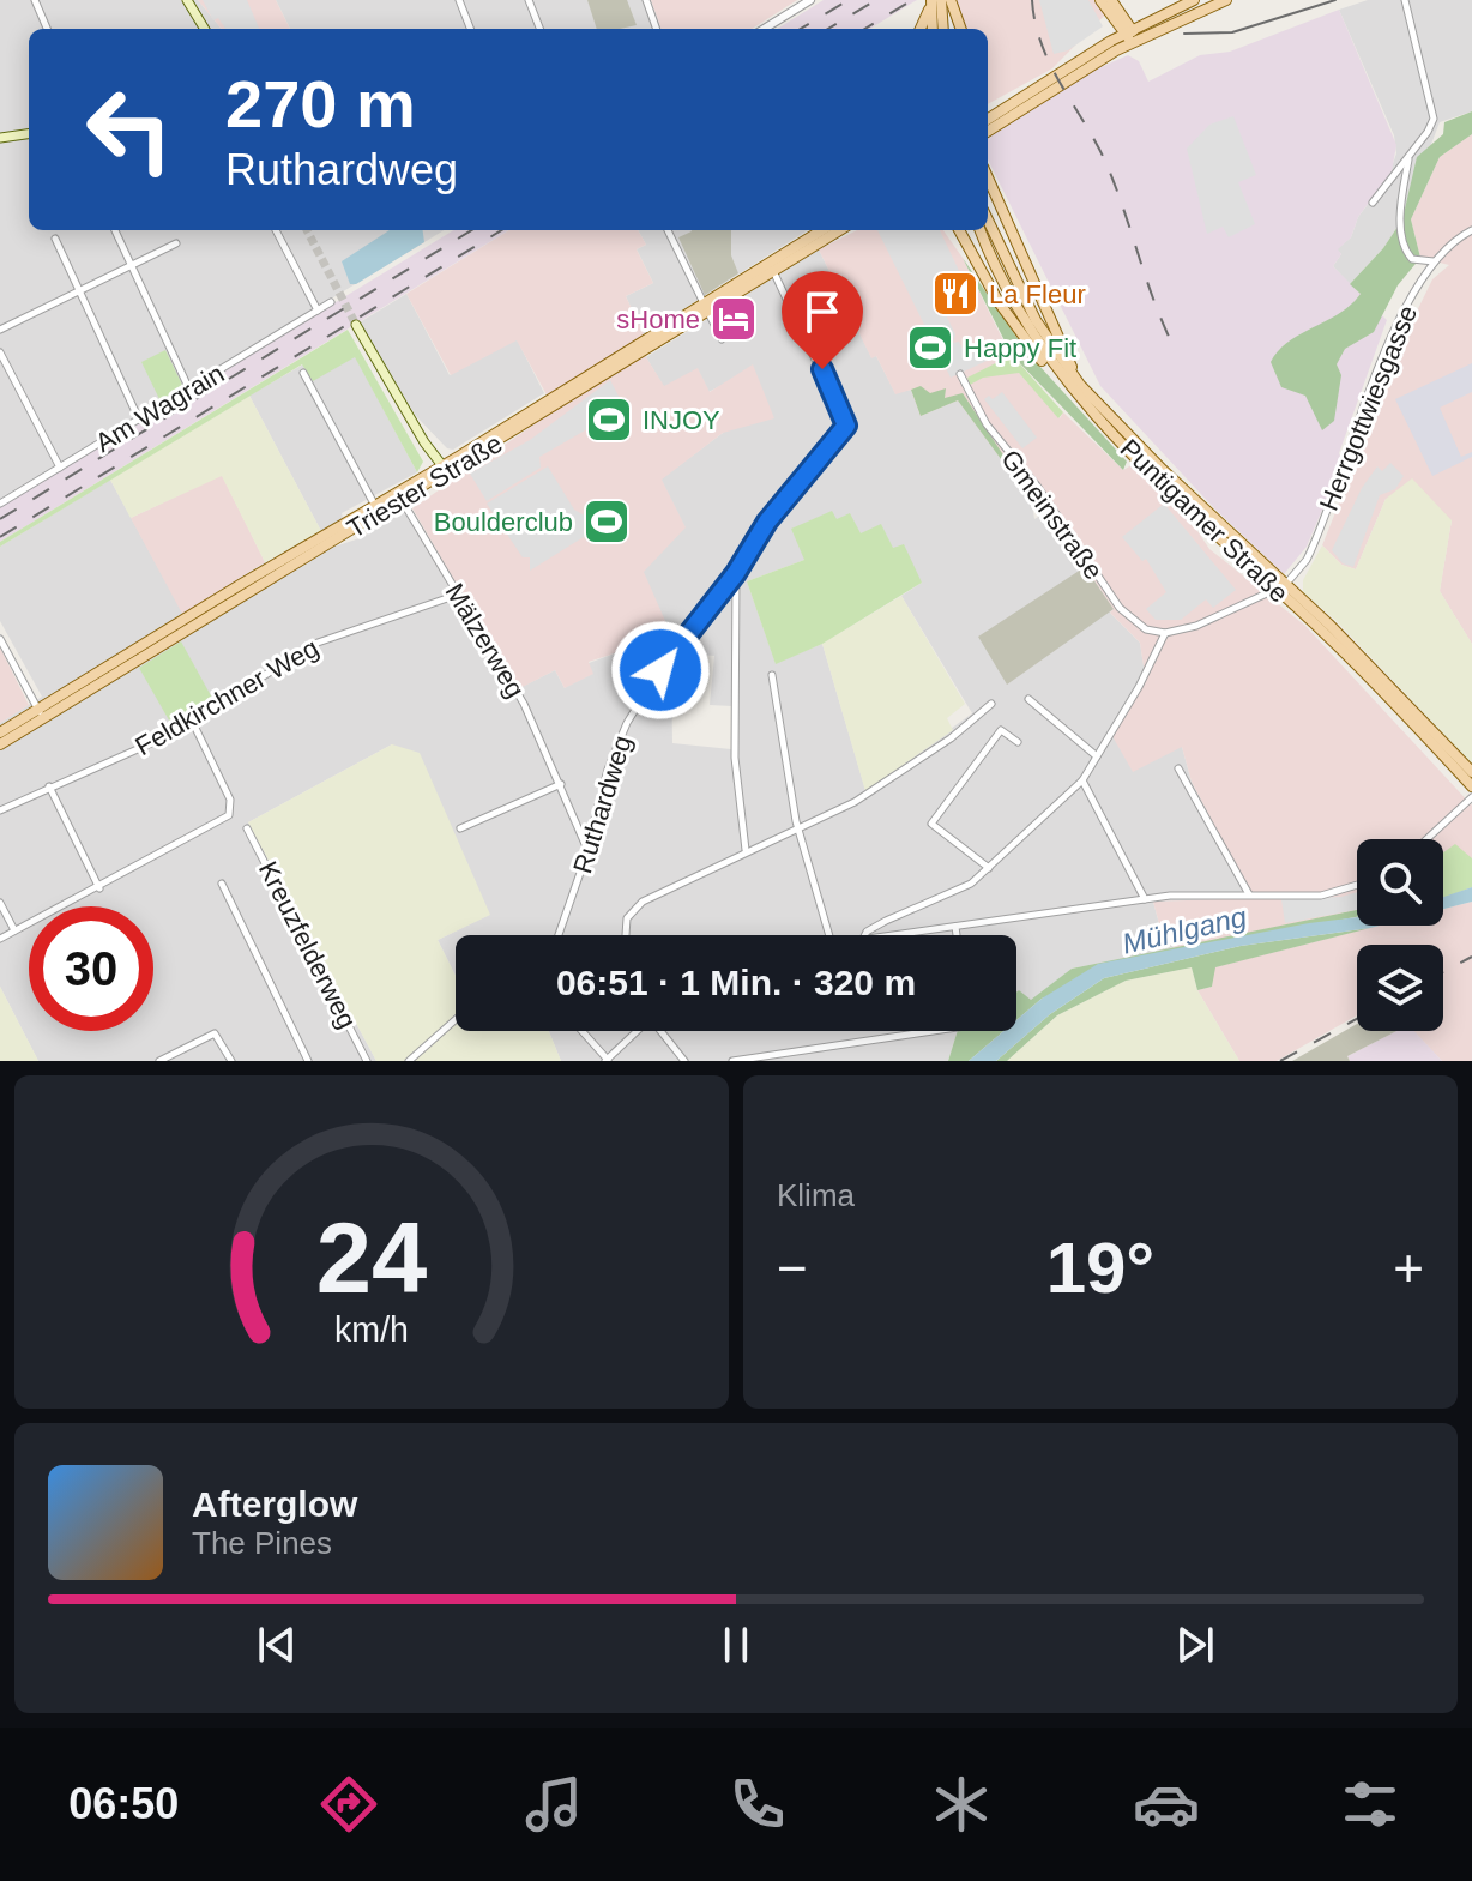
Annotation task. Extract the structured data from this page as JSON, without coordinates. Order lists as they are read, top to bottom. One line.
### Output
{"streets":{"main road":["Triester Straße","Puntigamer Straße"],"street":["Am Wagrain","Herrgottwiesgasse","Gmeinstraße","Mälzerweg","Feldkirchner Weg","Ruthardweg","Kreuzfelderweg"]},"crossings":[["Herrgottwiesgasse","Puntigamer Straße"],["Triester Straße","Mälzerweg"],["Triester Straße","Ruthardweg"],["Mälzerweg","Feldkirchner Weg"],["Mälzerweg","Ruthardweg"]],"water":["Mühlgang"],"places":{"restaurant":["La Fleur"],"hotel":["sHome"],"sports":["Happy Fit","INJOY","Boulderclub"]},"page":{"turn":["270 m","Ruthardweg"],"limit":"30","trip":"06:51 · 1 Min. · 320 m","tile":"Klima","heat":["−","19°","+"],"song":["Afterglow","The Pines"],"tabs":"06:50","gauge":["24","km/h"]}}
